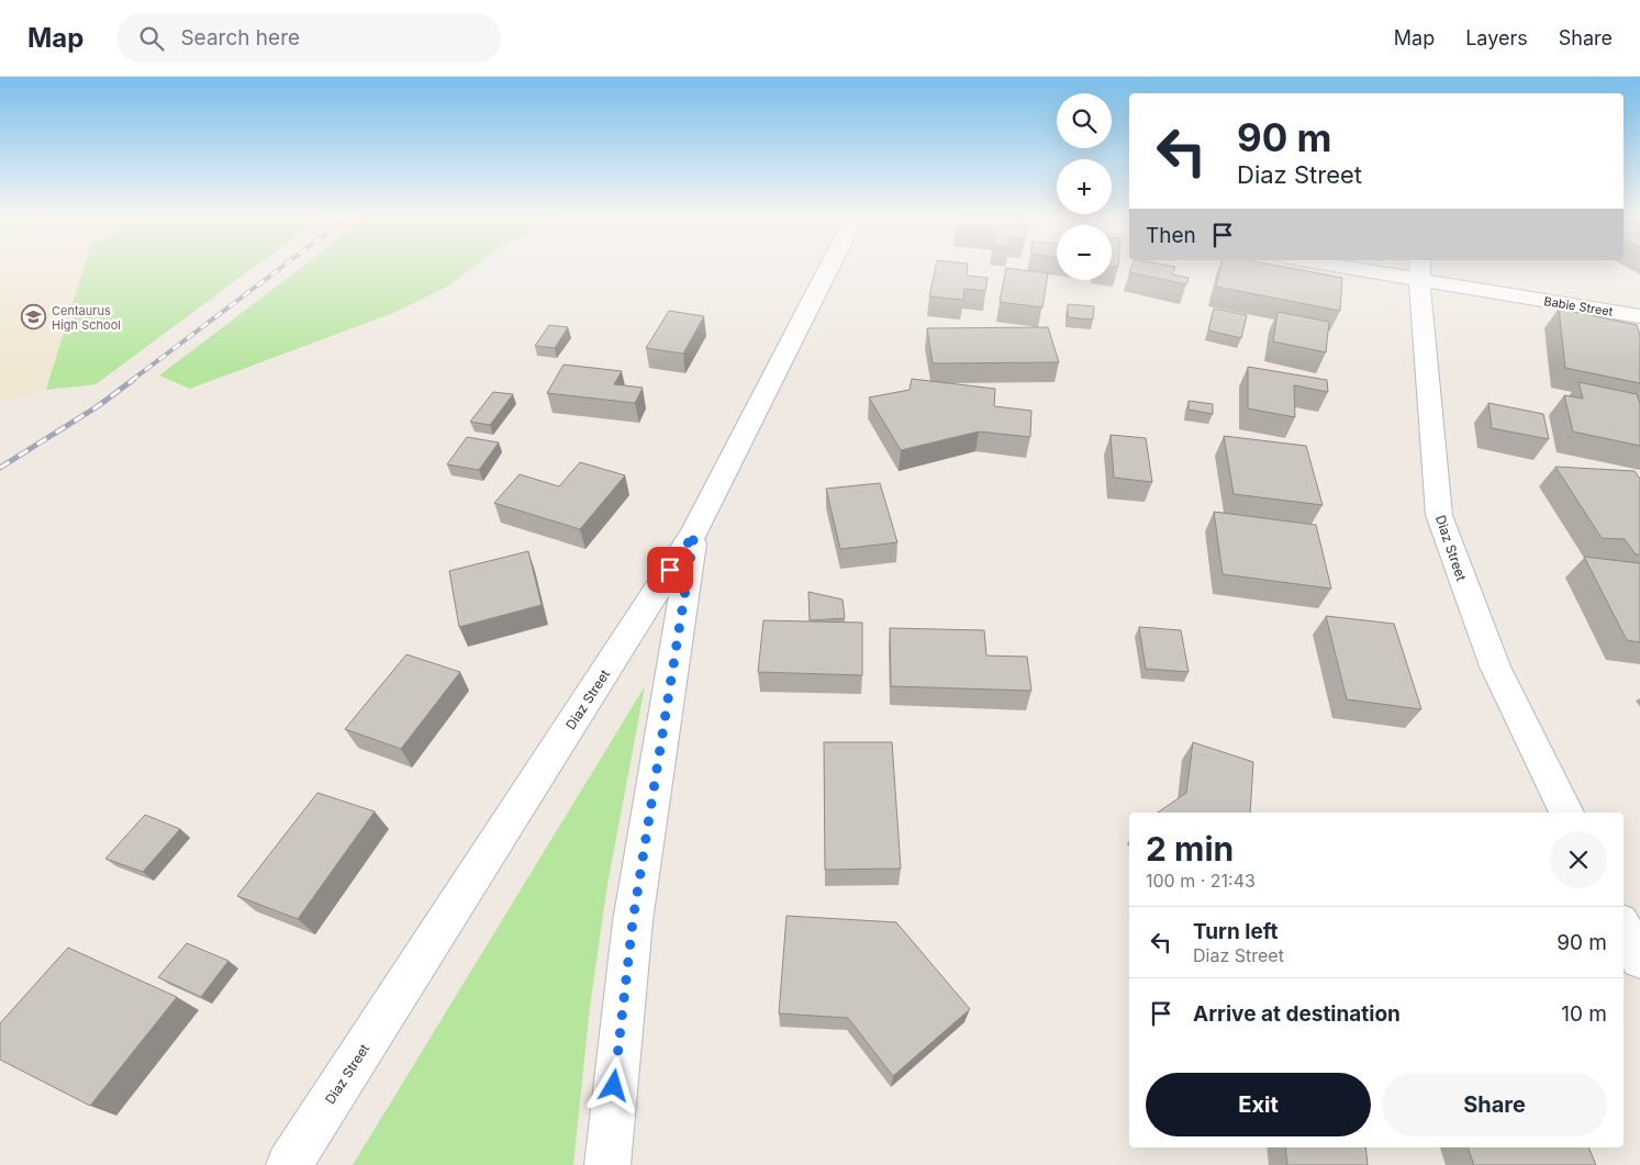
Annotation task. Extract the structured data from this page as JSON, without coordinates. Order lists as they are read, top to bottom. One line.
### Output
{"streets":{"street":["Babie Street","Diaz Street"]},"crossings":[["Babie Street","Diaz Street"]],"places":{"school or university":["Centaurus High School"]},"page":{"header":"Map","search":"Search here","nav":["Map","Layers","Share"],"map_buttons":["+","−"],"turn":["90 m","Diaz Street"],"then":"Then","heading":["2 min","100 m · 21:43"],"list":[{"name":"Turn left","note":"Diaz Street","value":"90 m"},{"name":"Arrive at destination","value":"10 m"}],"buttons":["Exit","Share"]}}
